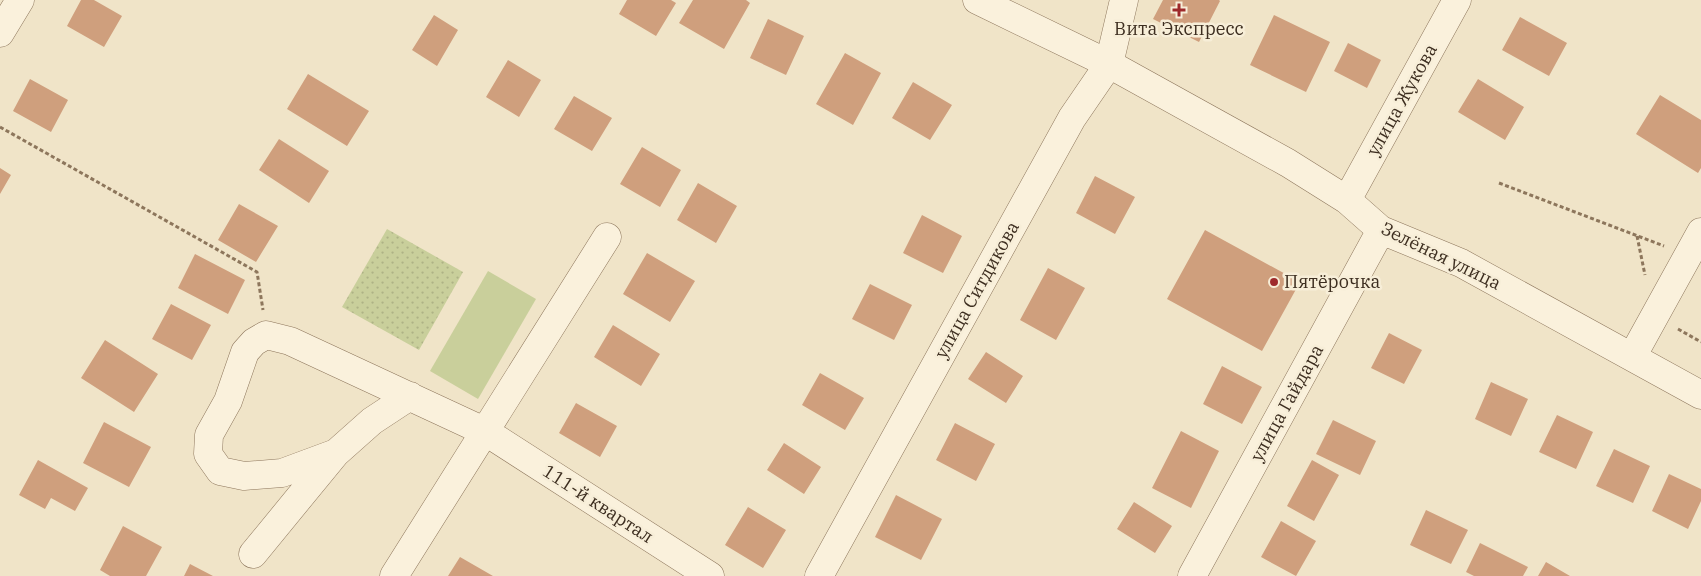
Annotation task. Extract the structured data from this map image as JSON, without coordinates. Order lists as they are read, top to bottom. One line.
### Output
{"streets":{"street":["улица Жукова","Зелёная улица","улица Ситдикова","улица Гайдара","111-й квартал"]},"crossings":[["улица Жукова","Зелёная улица"],["Зелёная улица","улица Ситдикова"],["Зелёная улица","улица Гайдара"]],"places":{"health":["Вита Экспресс"],"other":["Пятёрочка"]}}
